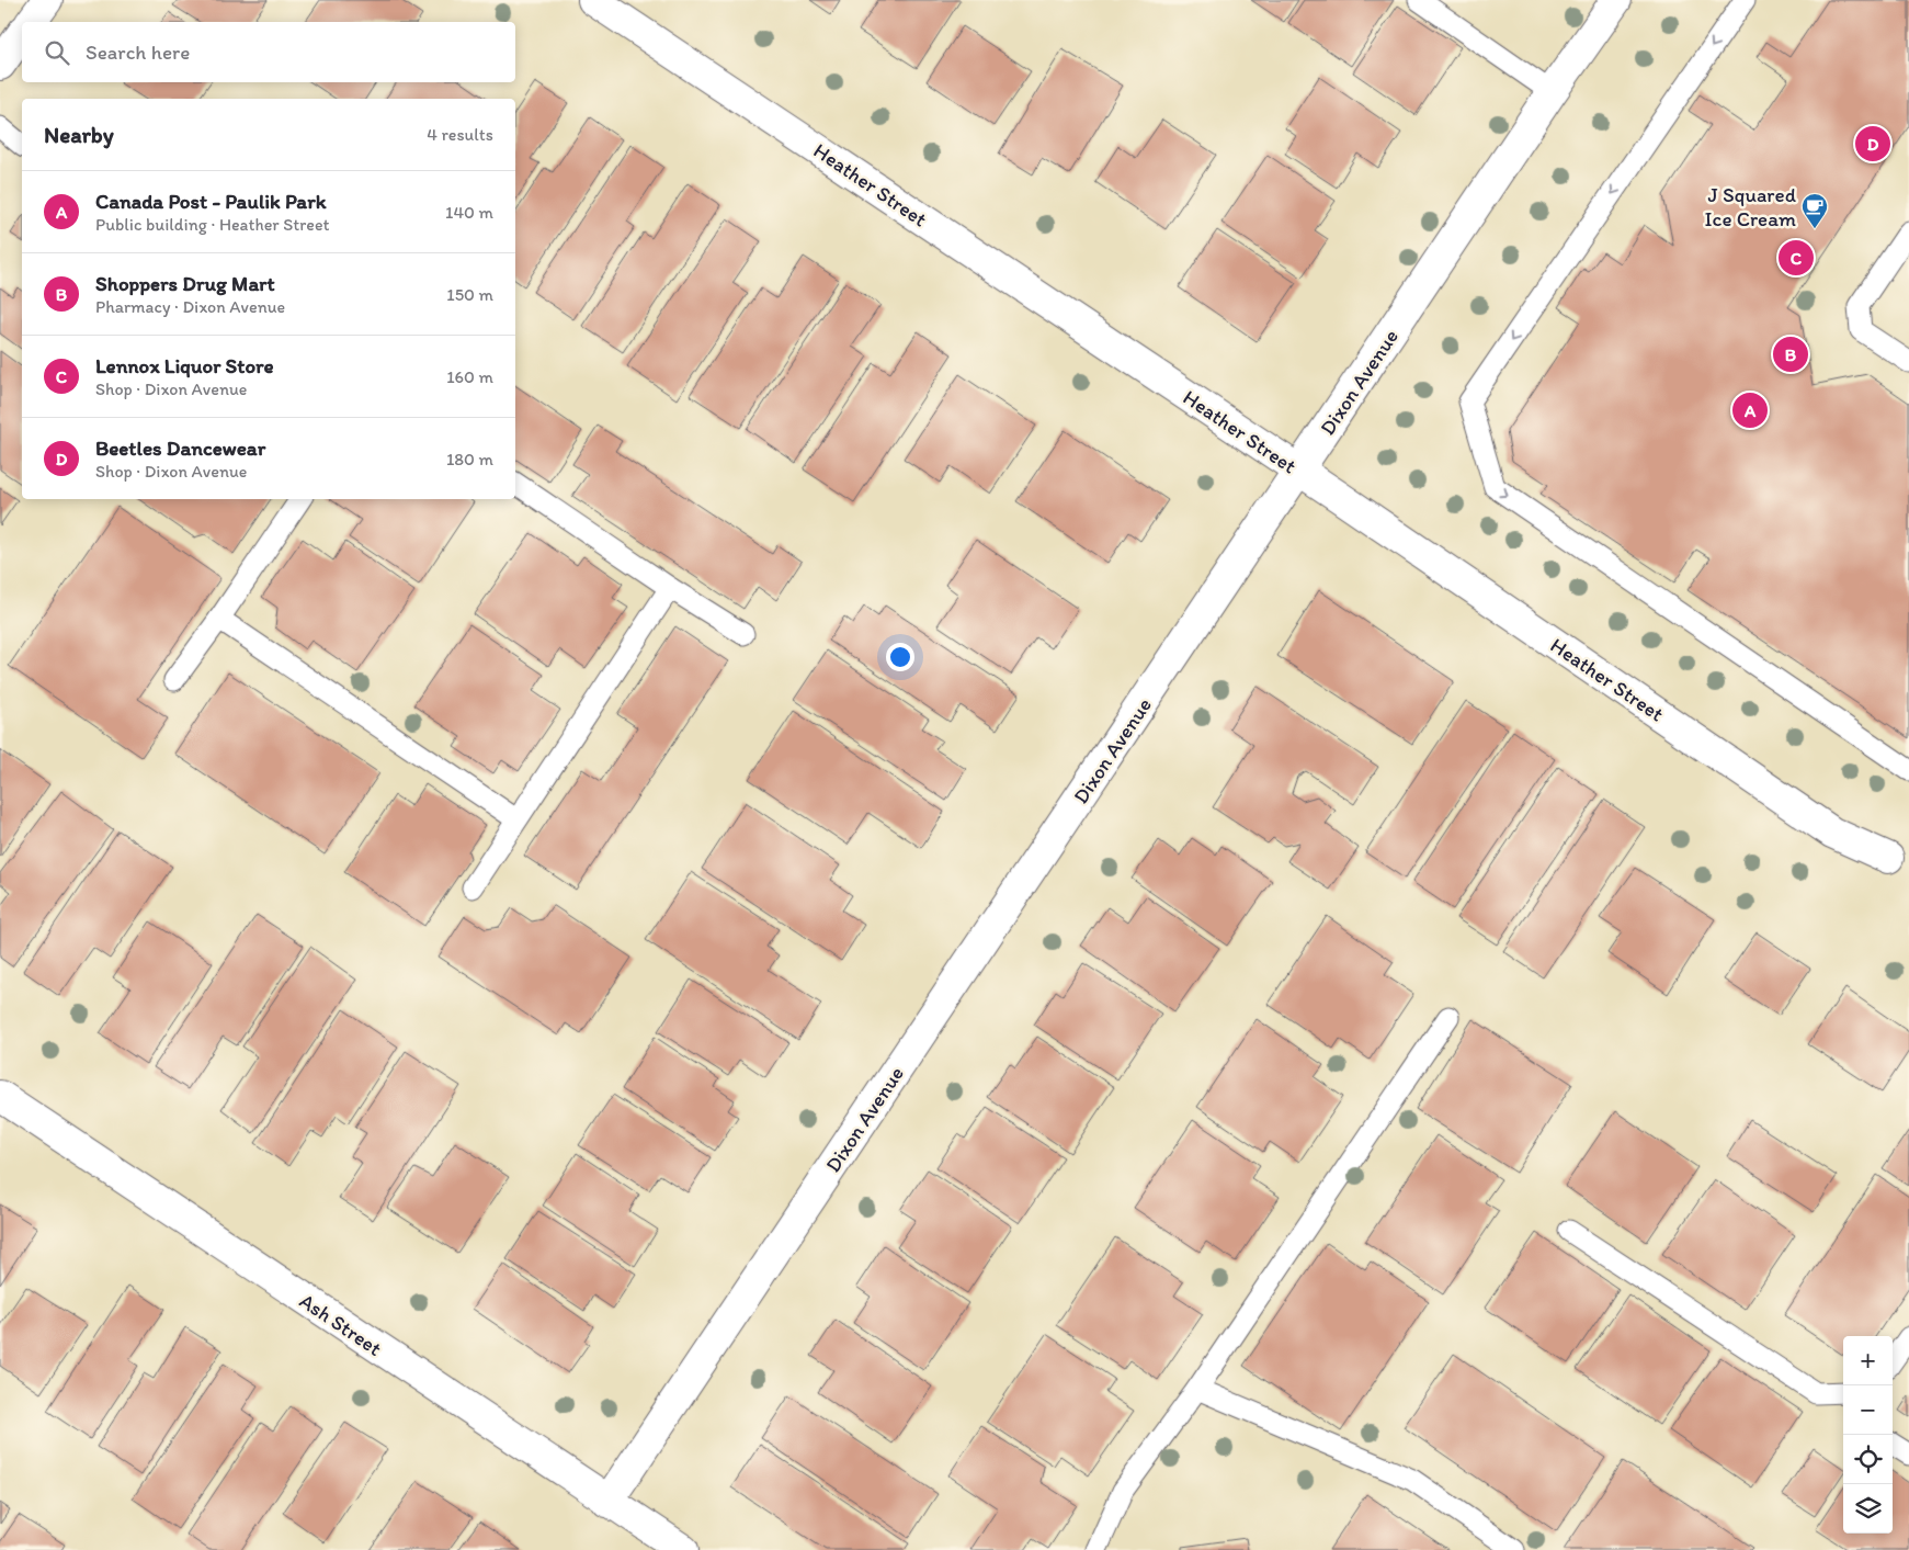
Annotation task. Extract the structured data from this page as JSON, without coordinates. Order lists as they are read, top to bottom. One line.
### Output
{"streets":{"street":["Heather Street","Dixon Avenue","Ash Street"]},"crossings":[["Heather Street","Dixon Avenue"],["Dixon Avenue","Ash Street"]],"places":{"cafe":["J Squared Ice Cream"]},"page":{"search":"Search here","heading":["Nearby","4 results"],"pins":["D","C","B","A"],"list":[{"mark":"A","name":"Canada Post - Paulik Park","note":"Public building · Heather Street","value":"140 m"},{"mark":"B","name":"Shoppers Drug Mart","note":"Pharmacy · Dixon Avenue","value":"150 m"},{"mark":"C","name":"Lennox Liquor Store","note":"Shop · Dixon Avenue","value":"160 m"},{"mark":"D","name":"Beetles Dancewear","note":"Shop · Dixon Avenue","value":"180 m"}],"map_buttons":["+","−"]}}
